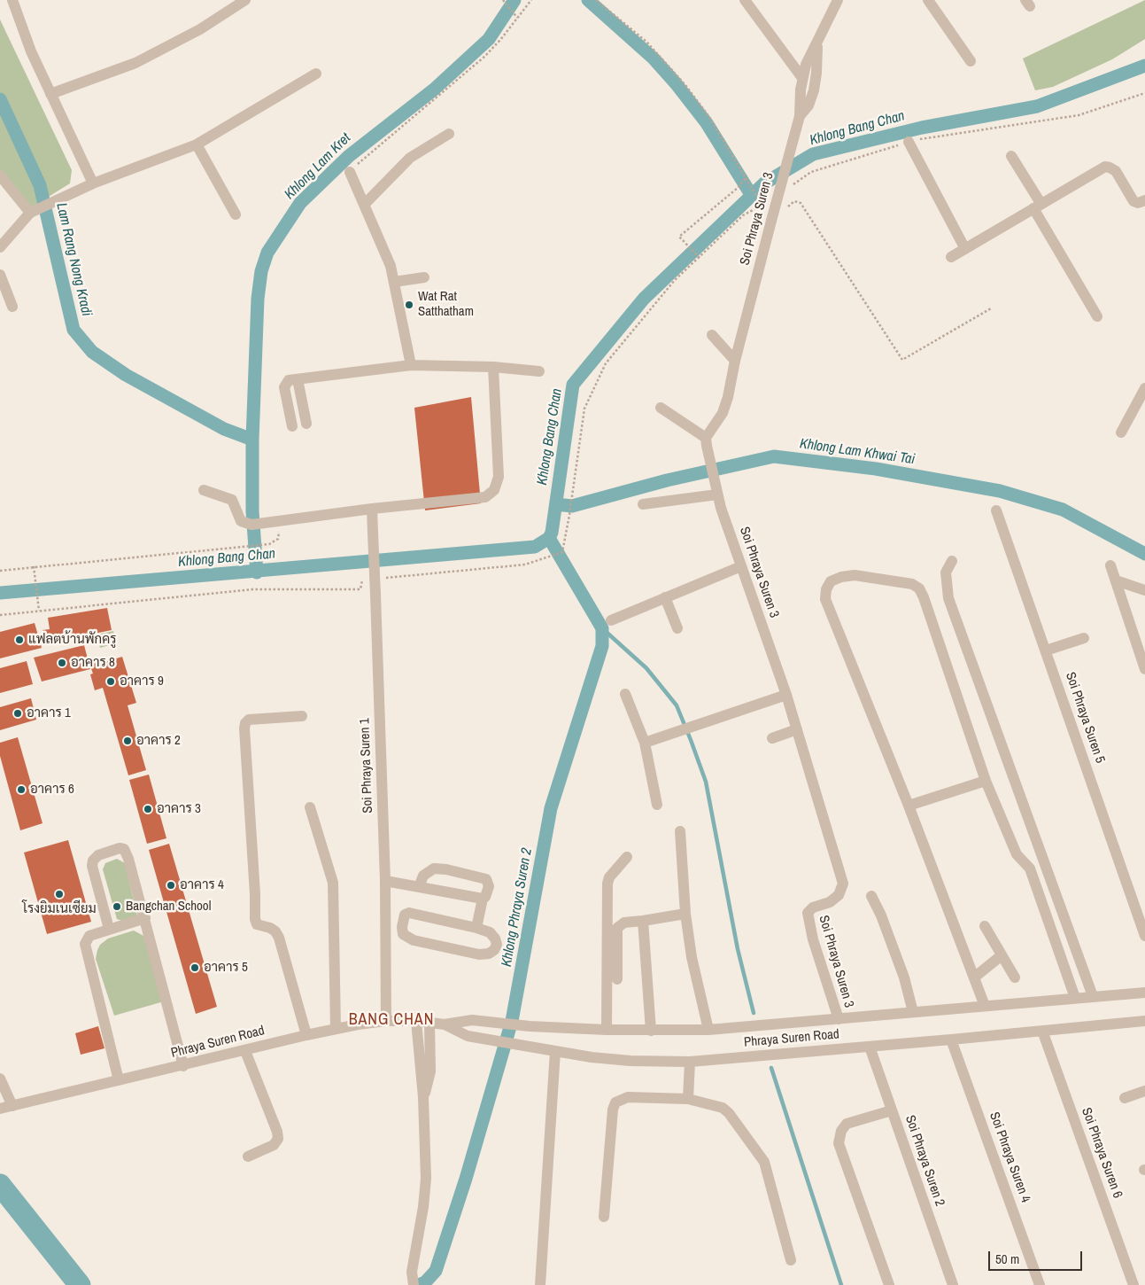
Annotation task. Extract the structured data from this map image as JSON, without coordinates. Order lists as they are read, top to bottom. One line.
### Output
{"streets":{"street":["Soi Phraya Suren 3","Soi Phraya Suren 5","Soi Phraya Suren 1","Phraya Suren Road","Soi Phraya Suren 6","Soi Phraya Suren 4","Soi Phraya Suren 2"]},"crossings":[["Soi Phraya Suren 3","Phraya Suren Road"],["Soi Phraya Suren 1","Phraya Suren Road"],["Phraya Suren Road","Soi Phraya Suren 6"],["Phraya Suren Road","Soi Phraya Suren 4"],["Phraya Suren Road","Soi Phraya Suren 2"]],"districts":["BANG CHAN"],"water":["Khlong Bang Chan","Khlong Lam Kret","Lam Rang Nong Kradi","Khlong Lam Khwai Tai","Khlong Phraya Suren 2"],"places":["Wat Rat Satthatham","แฟลตบ้านพักครู","อาคาร 8","อาคาร 9","อาคาร 1","อาคาร 2","อาคาร 6","อาคาร 3","อาคาร 4","โรงยิมเนเซียม","Bangchan School","อาคาร 5"],"scale_bar":"50 m"}
